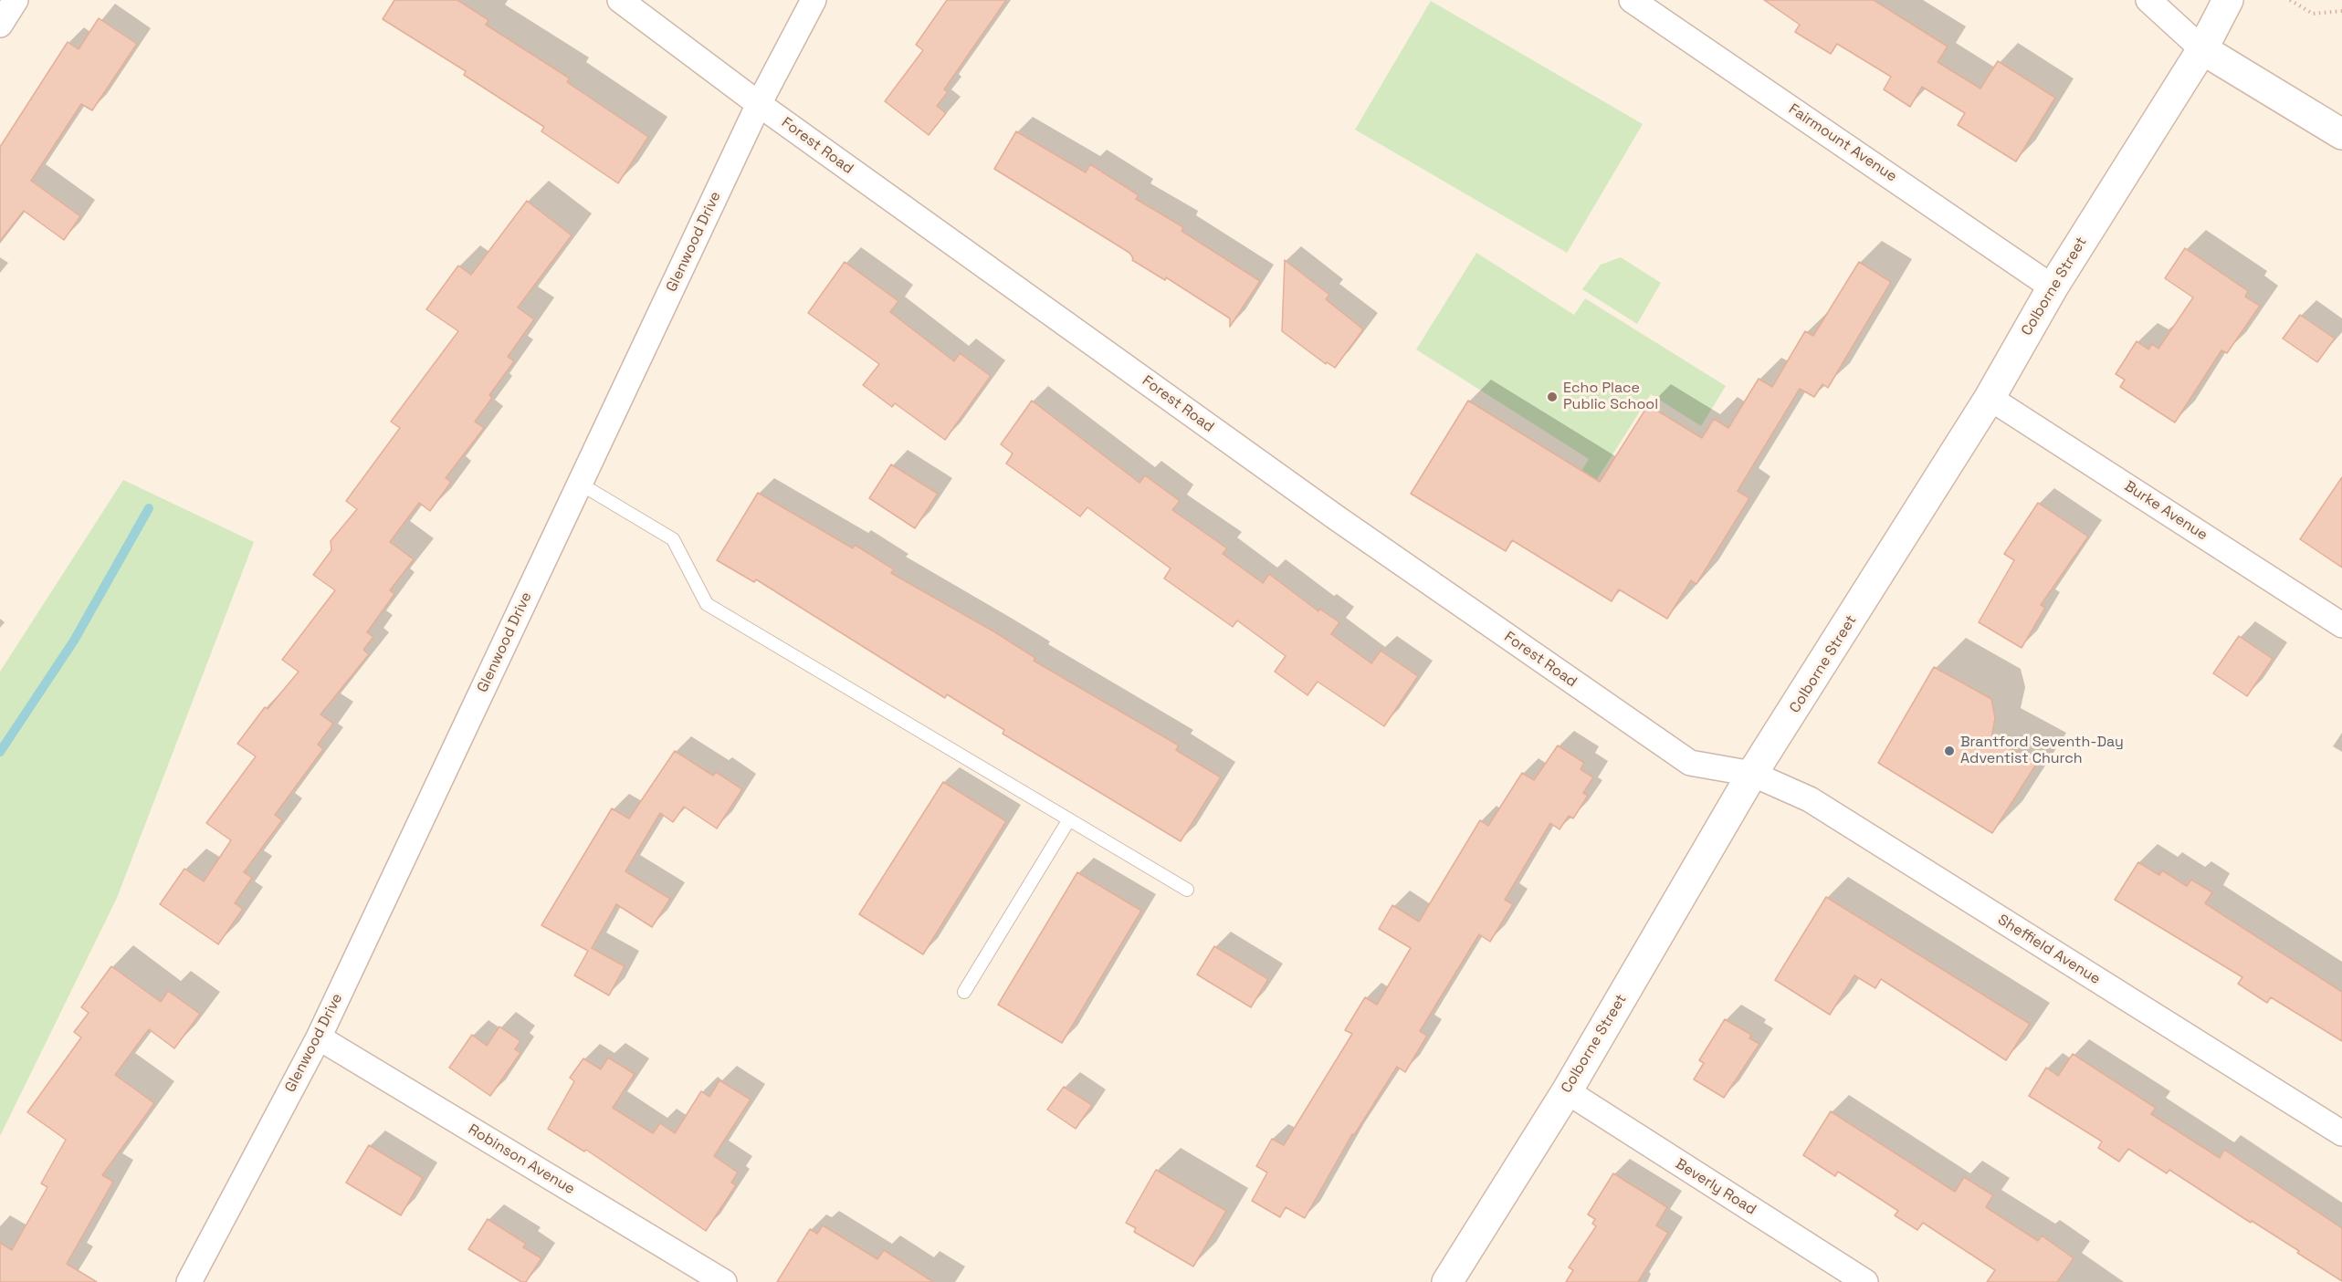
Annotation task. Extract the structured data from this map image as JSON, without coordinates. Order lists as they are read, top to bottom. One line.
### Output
{"streets":{"main road":["Colborne Street"],"street":["Fairmount Avenue","Forest Road","Glenwood Drive","Burke Avenue","Sheffield Avenue","Robinson Avenue","Beverly Road"]},"crossings":[["Fairmount Avenue","Colborne Street"],["Forest Road","Glenwood Drive"],["Forest Road","Colborne Street"],["Forest Road","Sheffield Avenue"],["Glenwood Drive","Robinson Avenue"],["Colborne Street","Burke Avenue"],["Colborne Street","Sheffield Avenue"],["Colborne Street","Beverly Road"]],"places":["Echo Place Public School","Brantford Seventh-Day Adventist Church"]}
